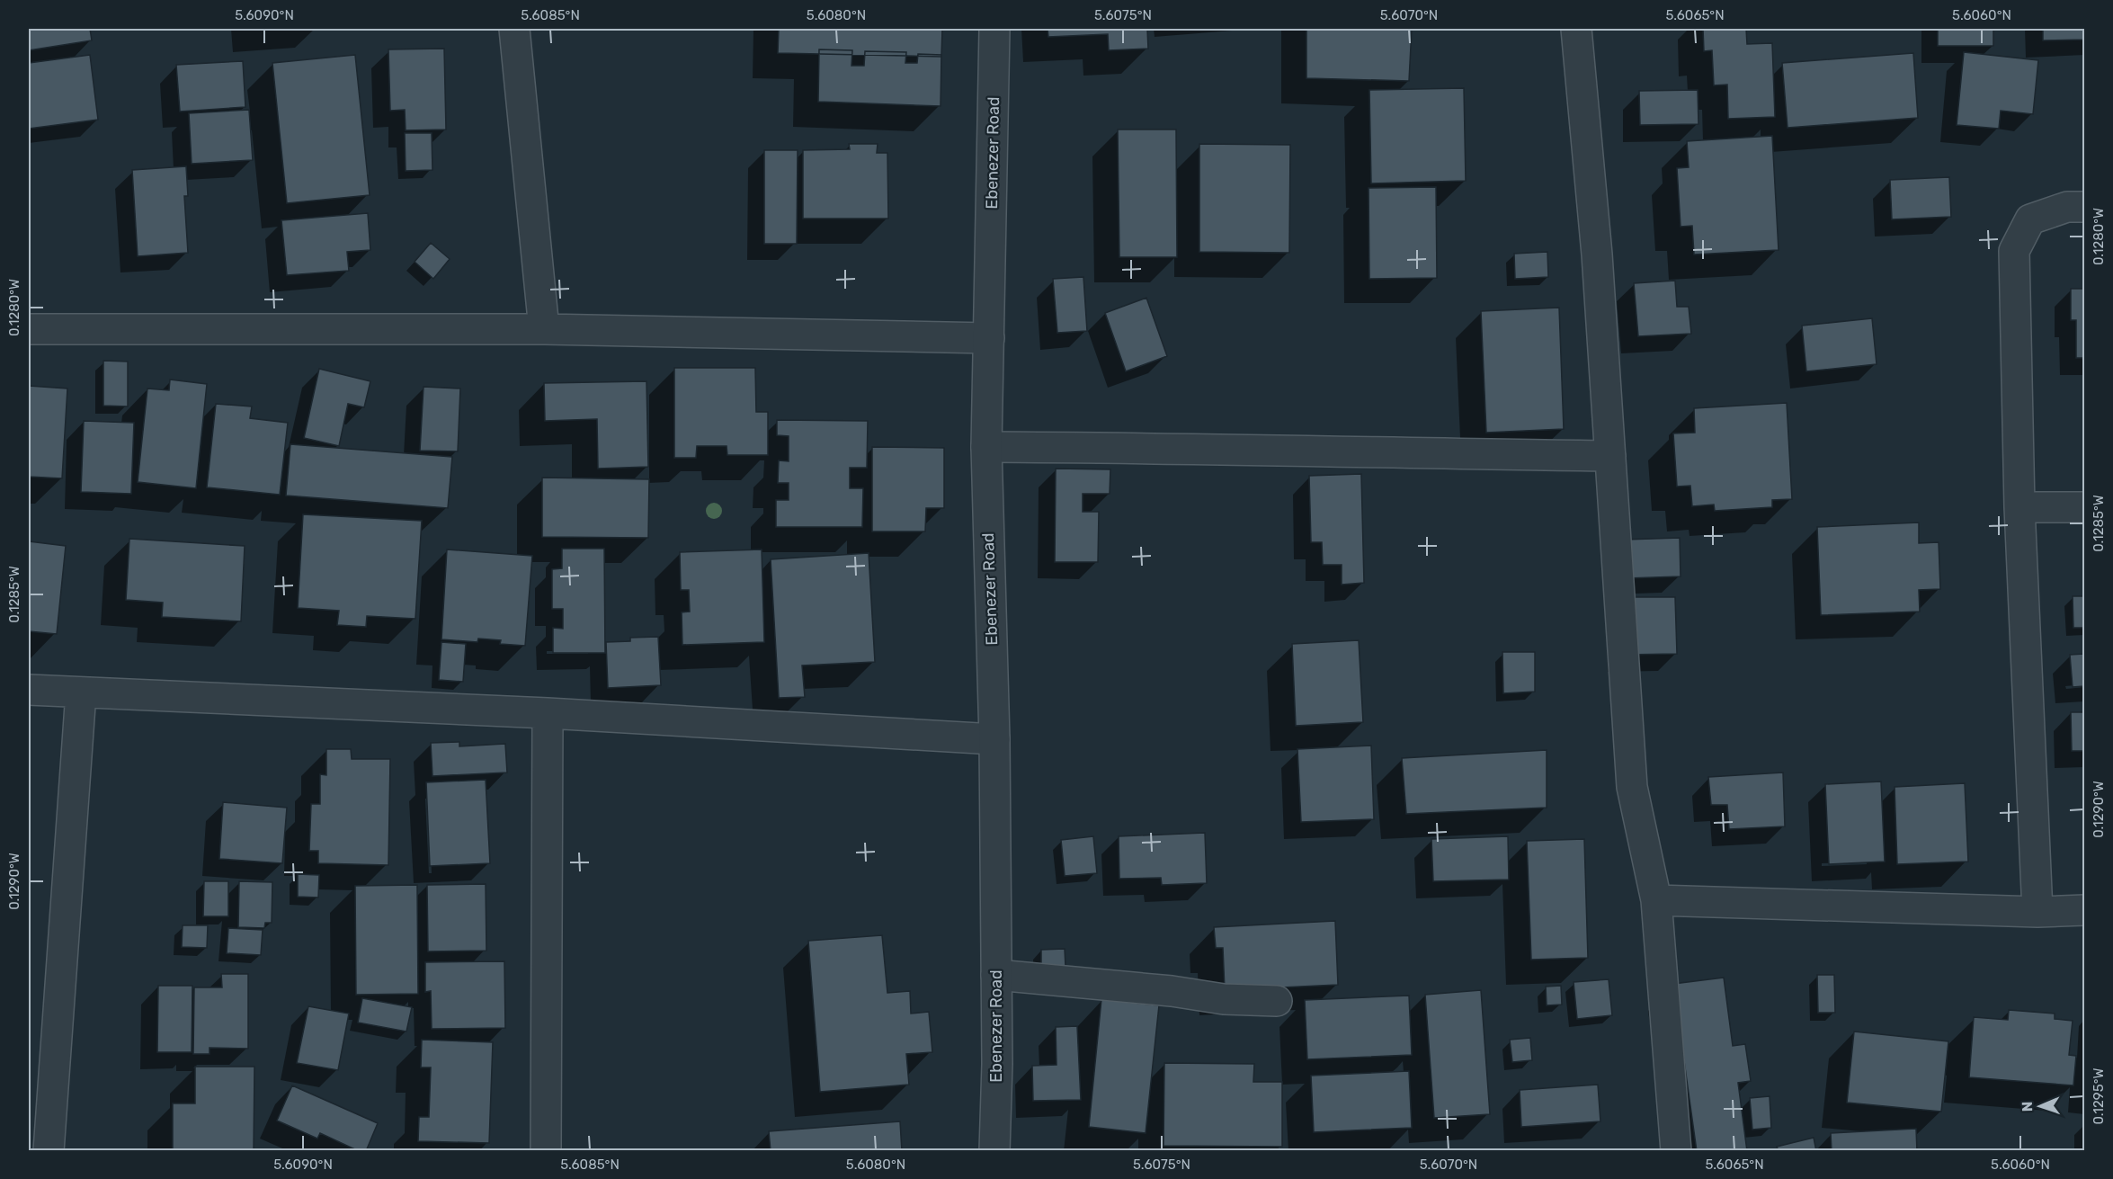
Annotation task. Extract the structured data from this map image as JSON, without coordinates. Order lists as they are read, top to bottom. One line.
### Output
{"streets":{"street":["Ebenezer Road"]},"north":"left","coordinates":["5.6090°N","5.6085°N","5.6080°N","5.6075°N","5.6070°N","5.6065°N","5.6060°N","0.1280°W","0.1285°W","0.1290°W","0.1295°W"]}
